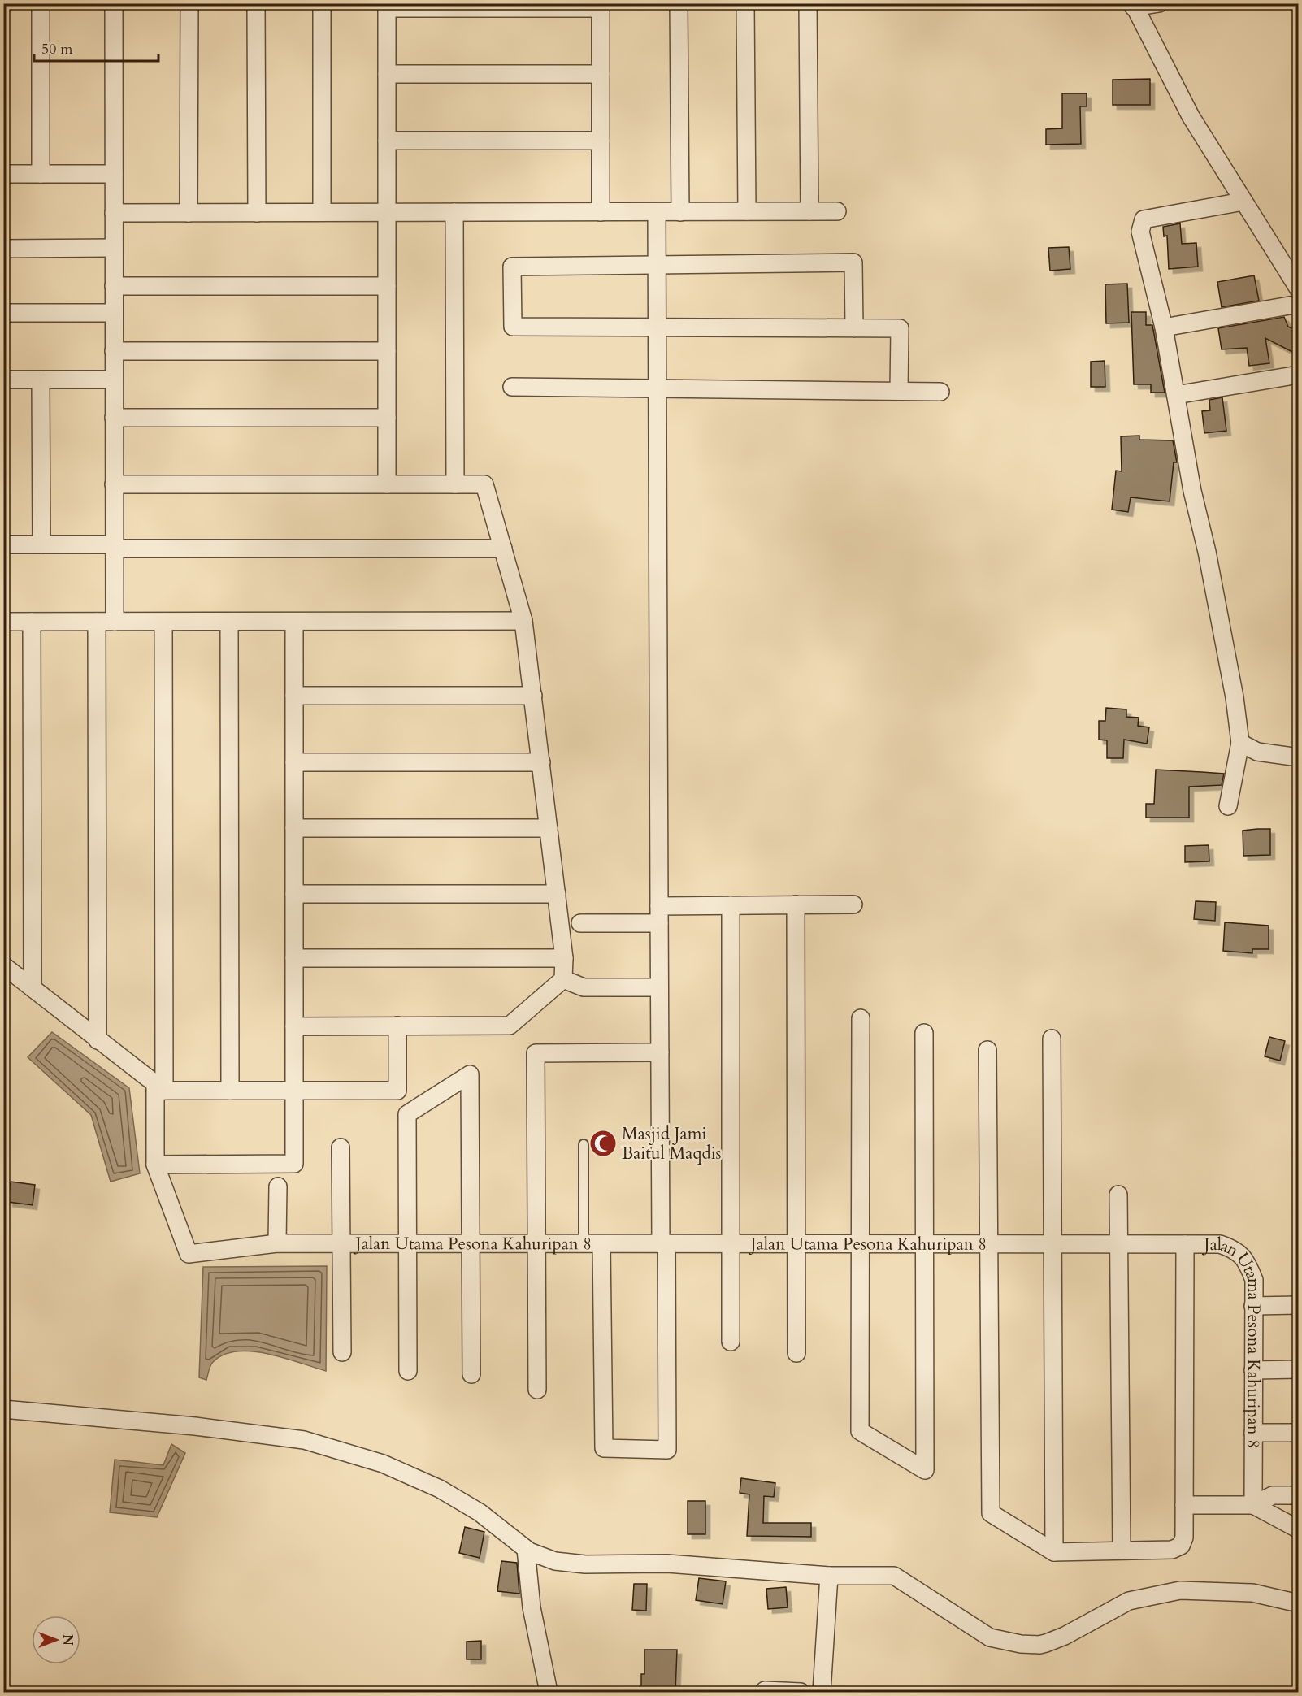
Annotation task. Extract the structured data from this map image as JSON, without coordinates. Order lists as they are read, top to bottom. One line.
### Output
{"streets":{"street":["Jalan Utama Pesona Kahuripan 8"]},"places":{"mosque":["Masjid Jami Baitul Maqdis"]},"scale_bar":"50 m","north":"right"}
